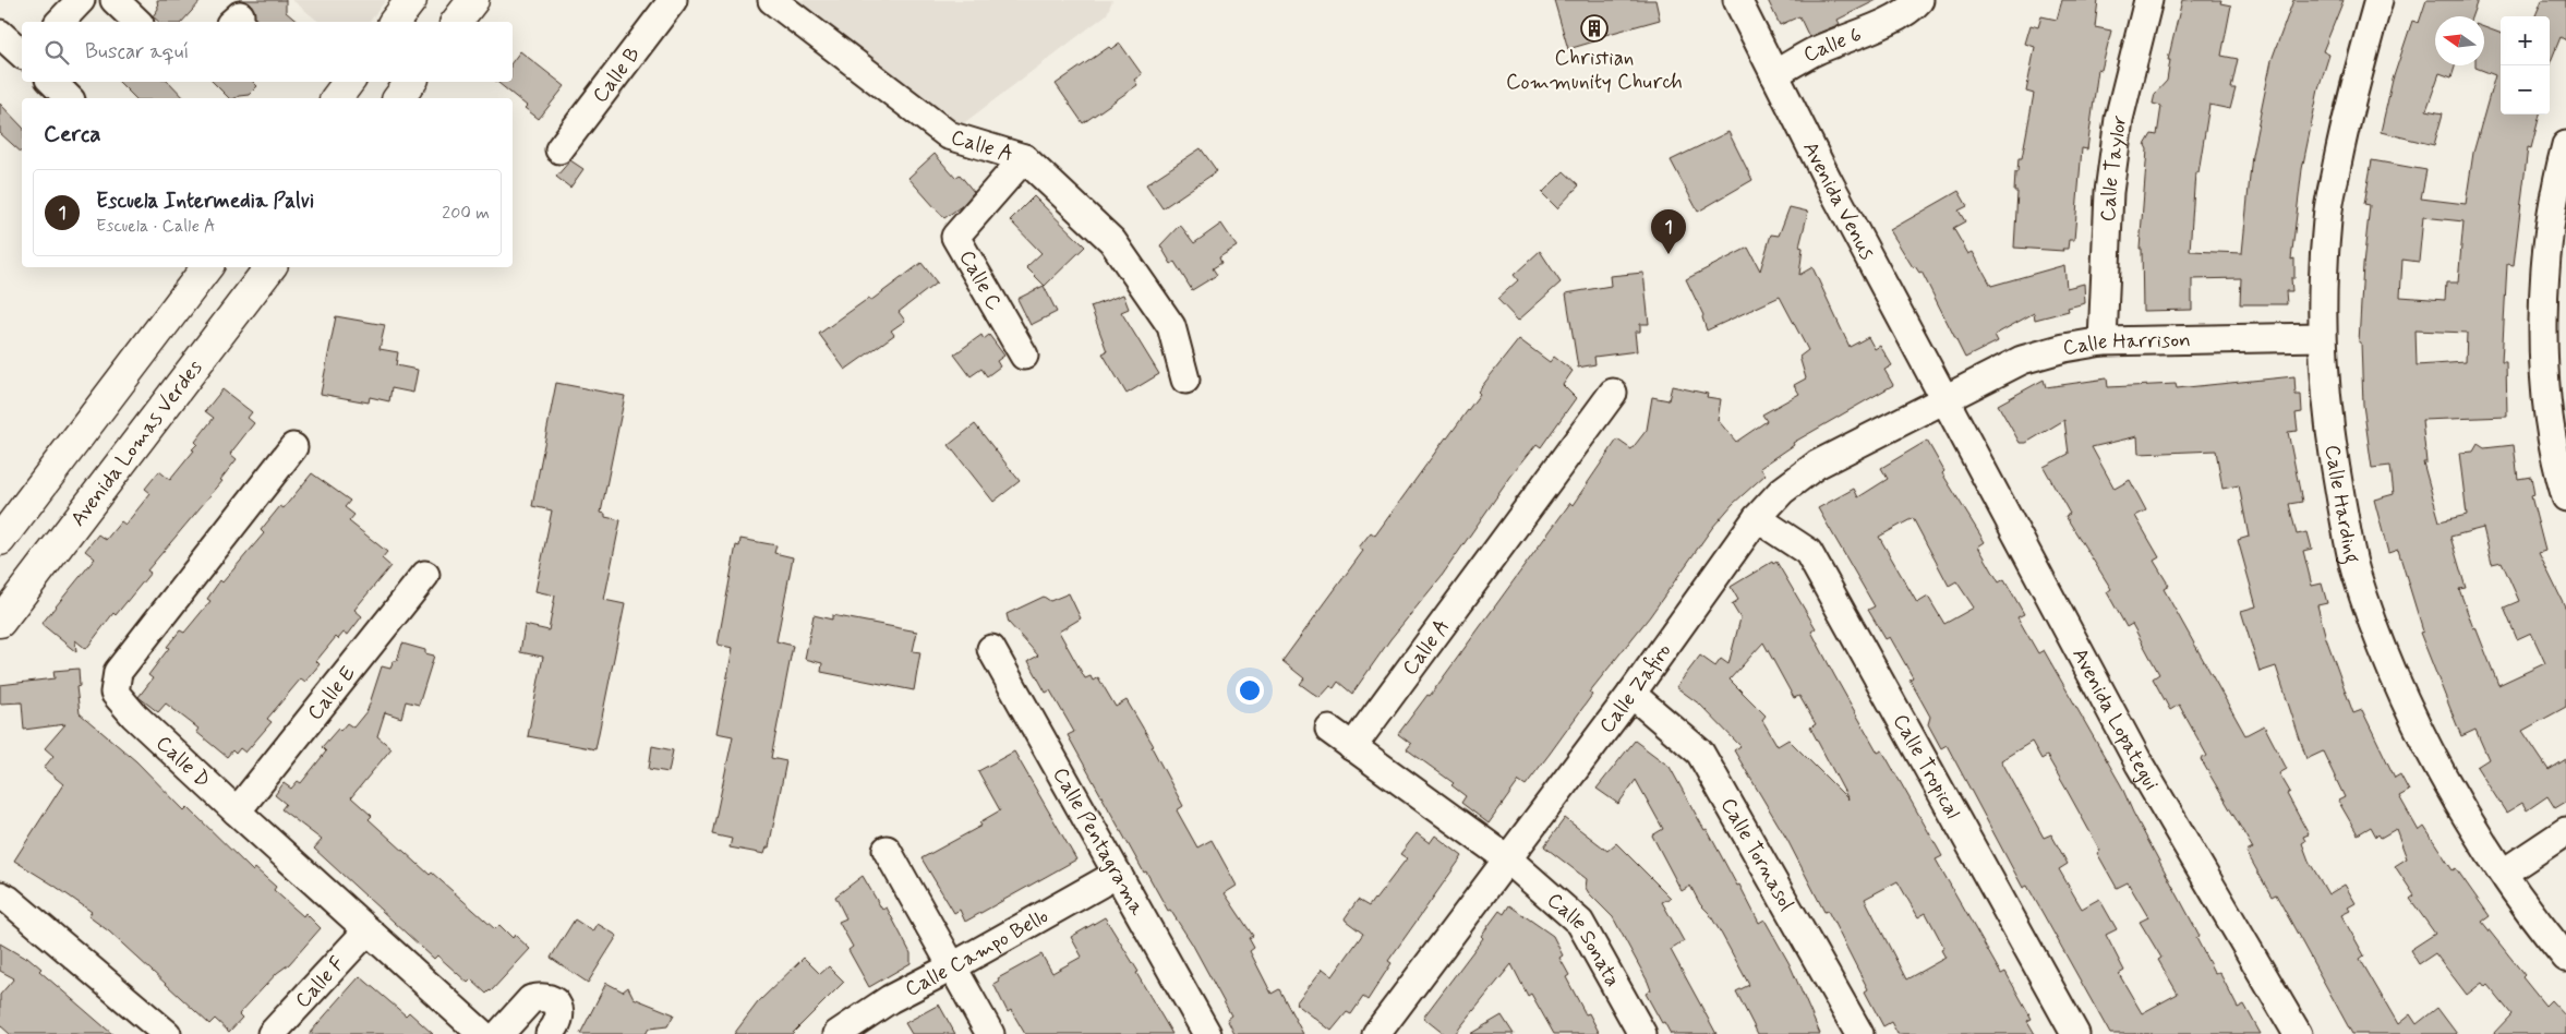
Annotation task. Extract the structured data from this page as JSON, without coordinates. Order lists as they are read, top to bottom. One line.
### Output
{"streets":{"main road":["Avenida Lomas Verdes"],"street":["Calle 6","Calle B","Calle A","Calle Taylor","Avenida Venus","Calle C","Calle Harrison","Calle Harding","Calle Zafiro","Calle E","Avenida Lopategui","Calle D","Calle Tropical","Calle Pentagrama","Calle Tornasol","Calle Sonata","Calle Campo Bello","Calle F"]},"crossings":[["Calle 6","Avenida Venus"],["Calle A","Calle C"],["Calle Taylor","Calle Harrison"],["Avenida Venus","Calle Harrison"],["Avenida Venus","Calle Zafiro"],["Avenida Venus","Avenida Lopategui"],["Calle Harrison","Calle Harding"],["Calle Harrison","Calle Zafiro"],["Calle Harrison","Avenida Lopategui"],["Calle Zafiro","Avenida Lopategui"],["Calle Zafiro","Calle Tropical"],["Calle Zafiro","Calle Tornasol"],["Calle Zafiro","Calle Sonata"],["Calle E","Calle D"],["Calle D","Calle F"],["Calle Pentagrama","Calle Campo Bello"]],"places":{"building":["Christian Community Church"]},"north":"left","page":{"map_buttons":["+","−"],"search":"Buscar aquí","heading":"Cerca","list":[{"mark":"1","name":"Escuela Intermedia Palvi","note":"Escuela · Calle A","value":"200 m"}],"pins":"1"}}
